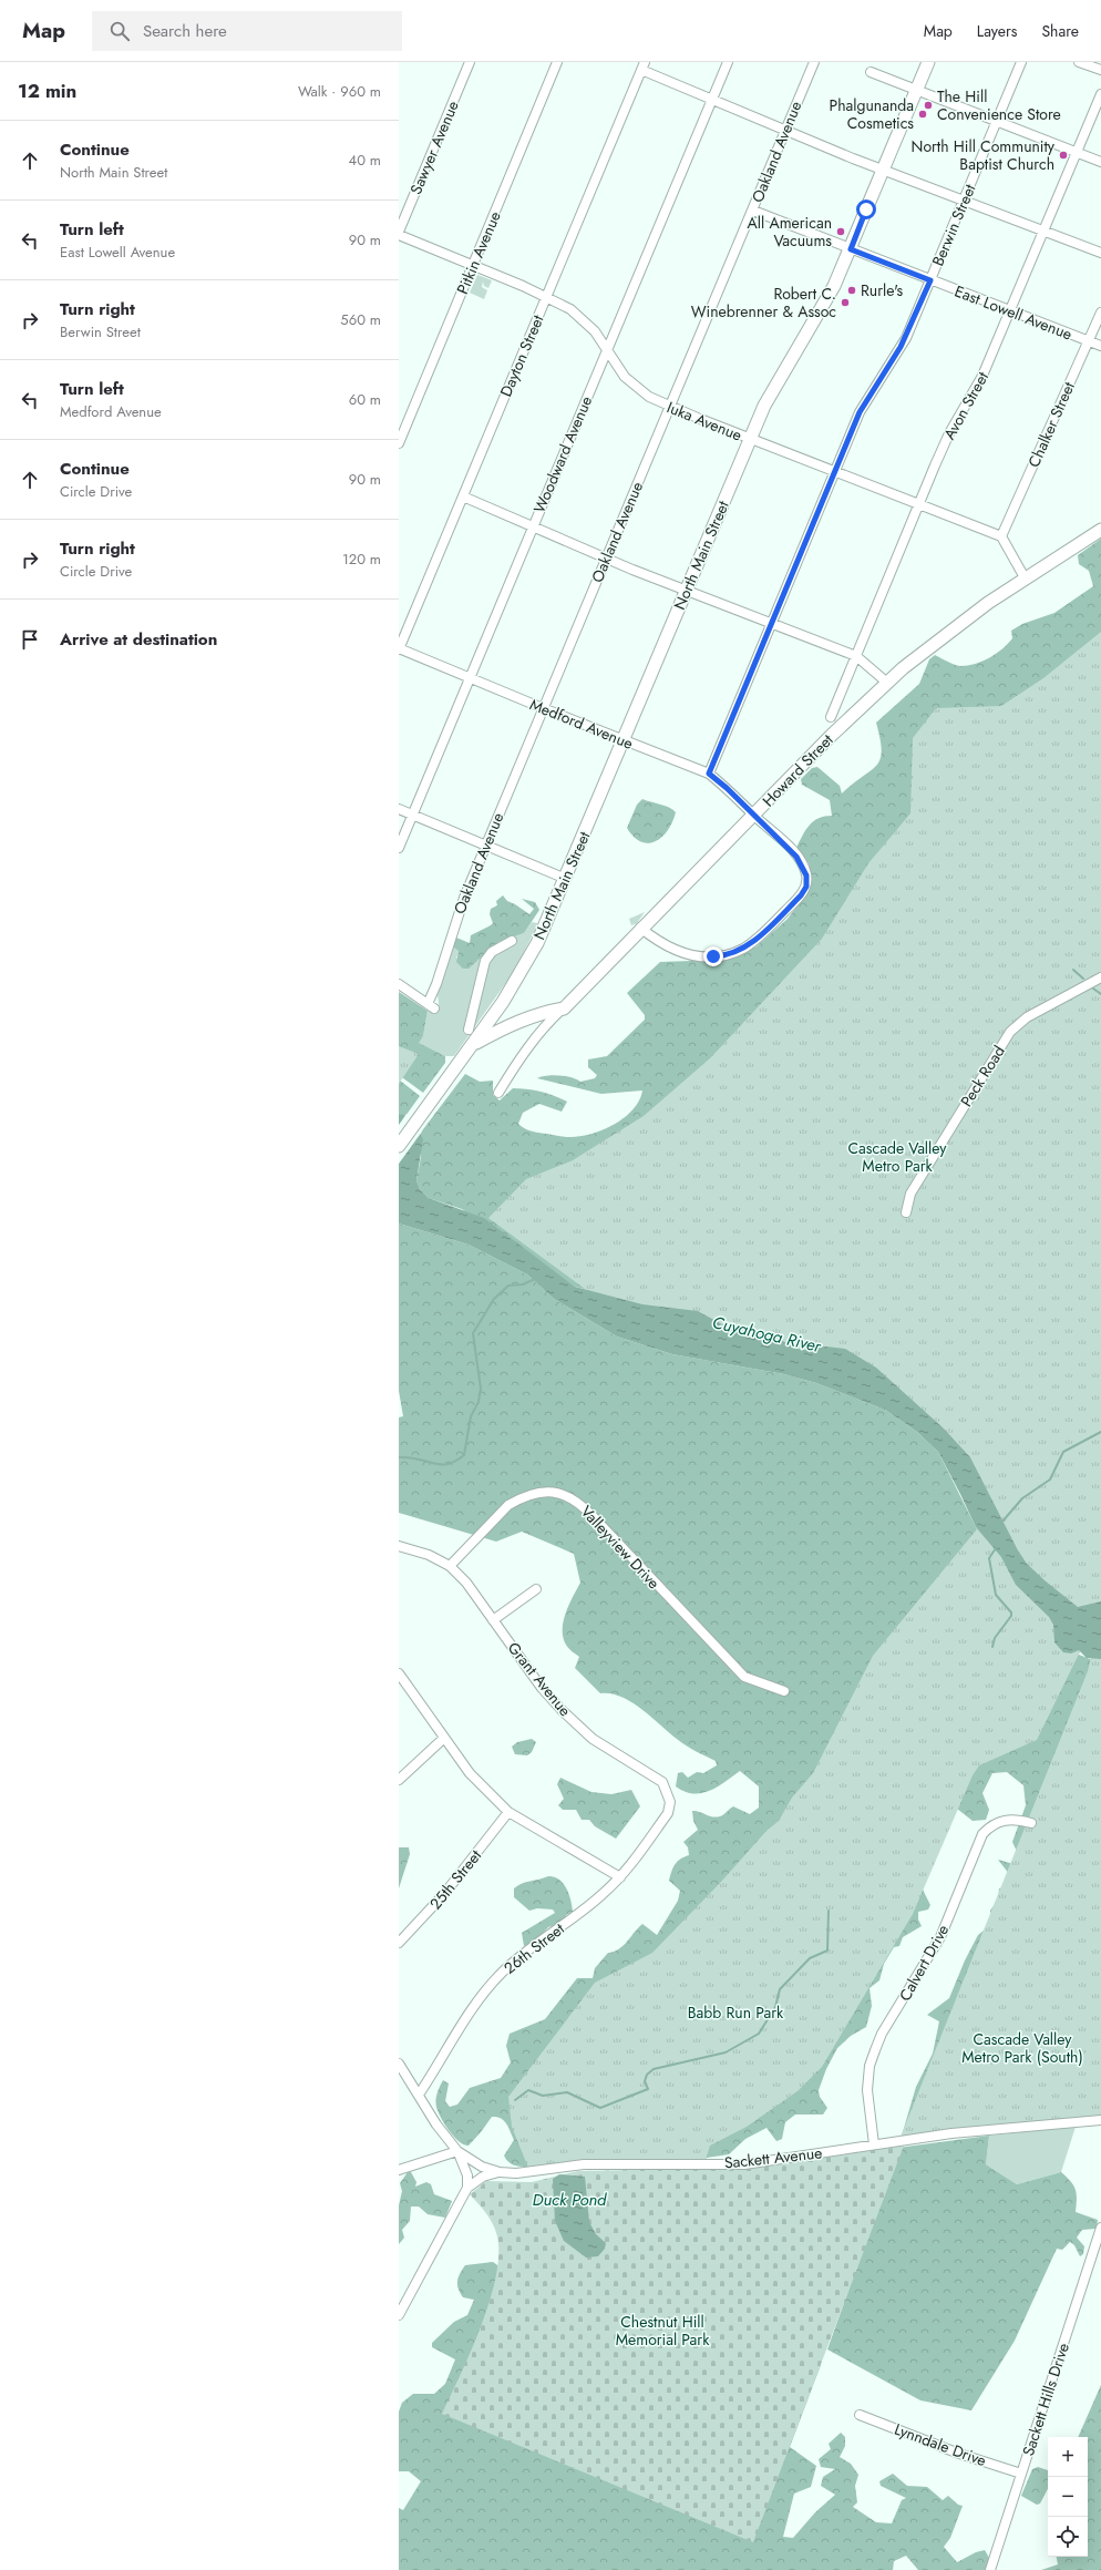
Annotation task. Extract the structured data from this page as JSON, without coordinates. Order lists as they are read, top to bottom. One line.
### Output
{"streets":{"main road":["North Main Street","Howard Street"],"street":["Sawyer Avenue","Oakland Avenue","Berwin Street","Pitkin Avenue","East Lowell Avenue","Dayton Street","Avon Street","Iuka Avenue","Chalker Street","Woodward Avenue","Medford Avenue","Peck Road","Valleyview Drive","Grant Avenue","25th Street","26th Street","Calvert Drive","Sackett Avenue","Sackett Hills Drive","Lynndale Drive"]},"crossings":[["Sawyer Avenue","Iuka Avenue"],["Oakland Avenue","East Lowell Avenue"],["Oakland Avenue","Iuka Avenue"],["Oakland Avenue","Medford Avenue"],["Berwin Street","East Lowell Avenue"],["Berwin Street","Iuka Avenue"],["Berwin Street","Medford Avenue"],["Pitkin Avenue","Iuka Avenue"],["East Lowell Avenue","Avon Street"],["East Lowell Avenue","Chalker Street"],["East Lowell Avenue","North Main Street"],["Dayton Street","Iuka Avenue"],["Dayton Street","Medford Avenue"],["Avon Street","Iuka Avenue"],["Iuka Avenue","Chalker Street"],["Iuka Avenue","Woodward Avenue"],["Iuka Avenue","North Main Street"],["Woodward Avenue","Medford Avenue"],["North Main Street","Medford Avenue"],["Medford Avenue","Howard Street"],["Valleyview Drive","Grant Avenue"],["Grant Avenue","26th Street"],["Calvert Drive","Sackett Avenue"],["Sackett Hills Drive","Lynndale Drive"]],"water":["Cuyahoga River","Duck Pond"],"parks":["Cascade Valley Metro Park","Babb Run Park","Cascade Valley Metro Park (South)","Chestnut Hill Memorial Park"],"places":["The Hill Convenience Store","Phalgunanda Cosmetics","North Hill Community Baptist Church","All American Vacuums","Rurle's","Robert C. Winebrenner & Assoc"],"page":{"header":"Map","search":"Search here","nav":["Map","Layers","Share"],"heading":["12 min","Walk · 960 m"],"list":[["Continue","North Main Street","40 m"],["Turn left","East Lowell Avenue","90 m"],["Turn right","Berwin Street","560 m"],["Turn left","Medford Avenue","60 m"],["Continue","Circle Drive","90 m"],["Turn right","Circle Drive","120 m"],"Arrive at destination"],"map_buttons":["+","−"]}}
